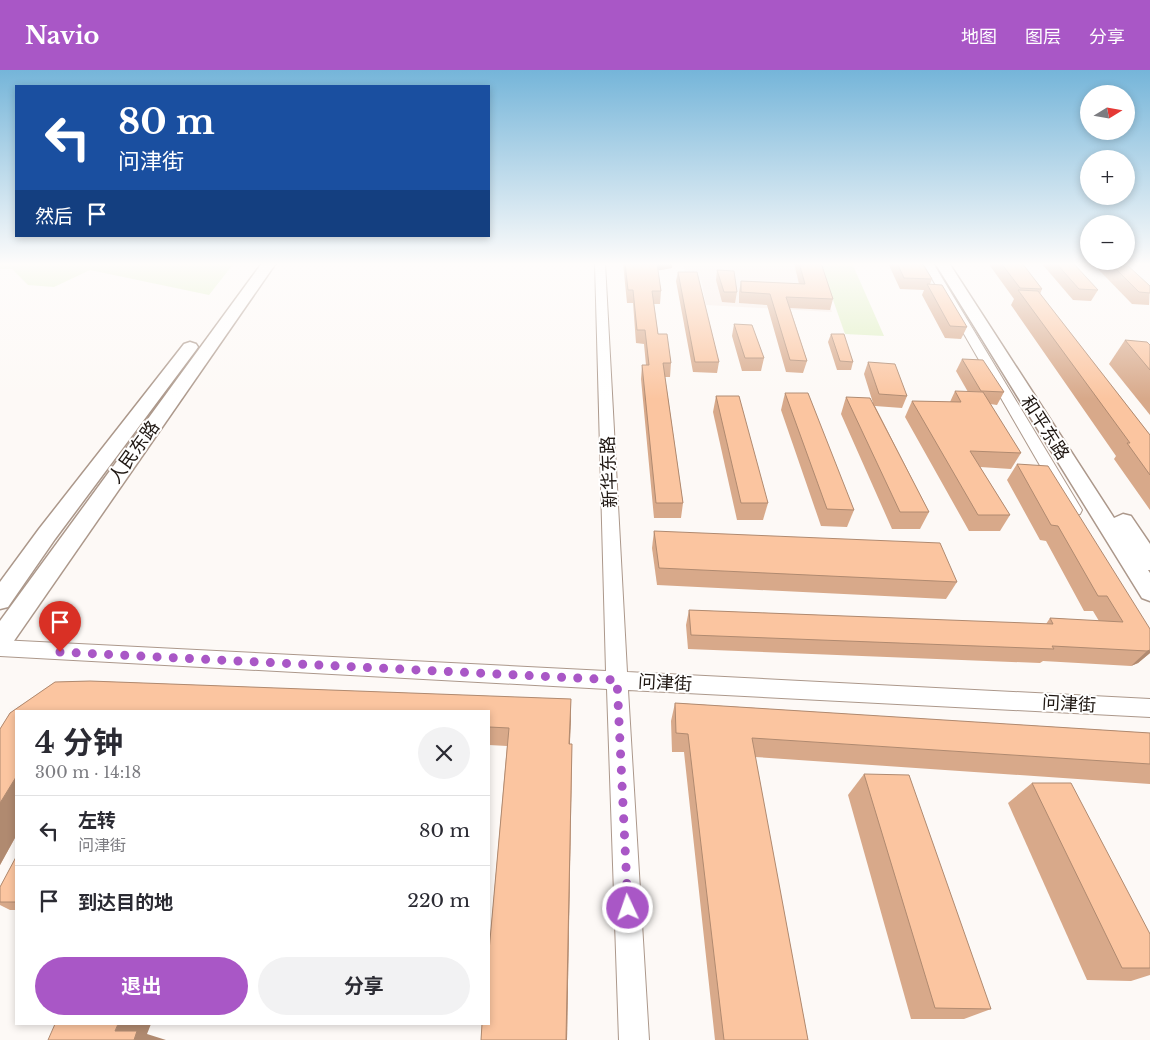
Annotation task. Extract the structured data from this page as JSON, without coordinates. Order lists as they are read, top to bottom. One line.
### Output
{"streets":{"main road":["和平东路","人民东路"],"street":["新华东路","问津街"]},"crossings":[["新华东路","问津街"]],"north":"right","page":{"header":"Navio","nav":["地图","图层","分享"],"map_buttons":["+","−"],"turn":["80 m","问津街"],"then":"然后","heading":["4 分钟","300 m · 14:18"],"list":[{"name":"左转","note":"问津街","value":"80 m"},{"name":"到达目的地","value":"220 m"}],"buttons":["退出","分享"]}}
